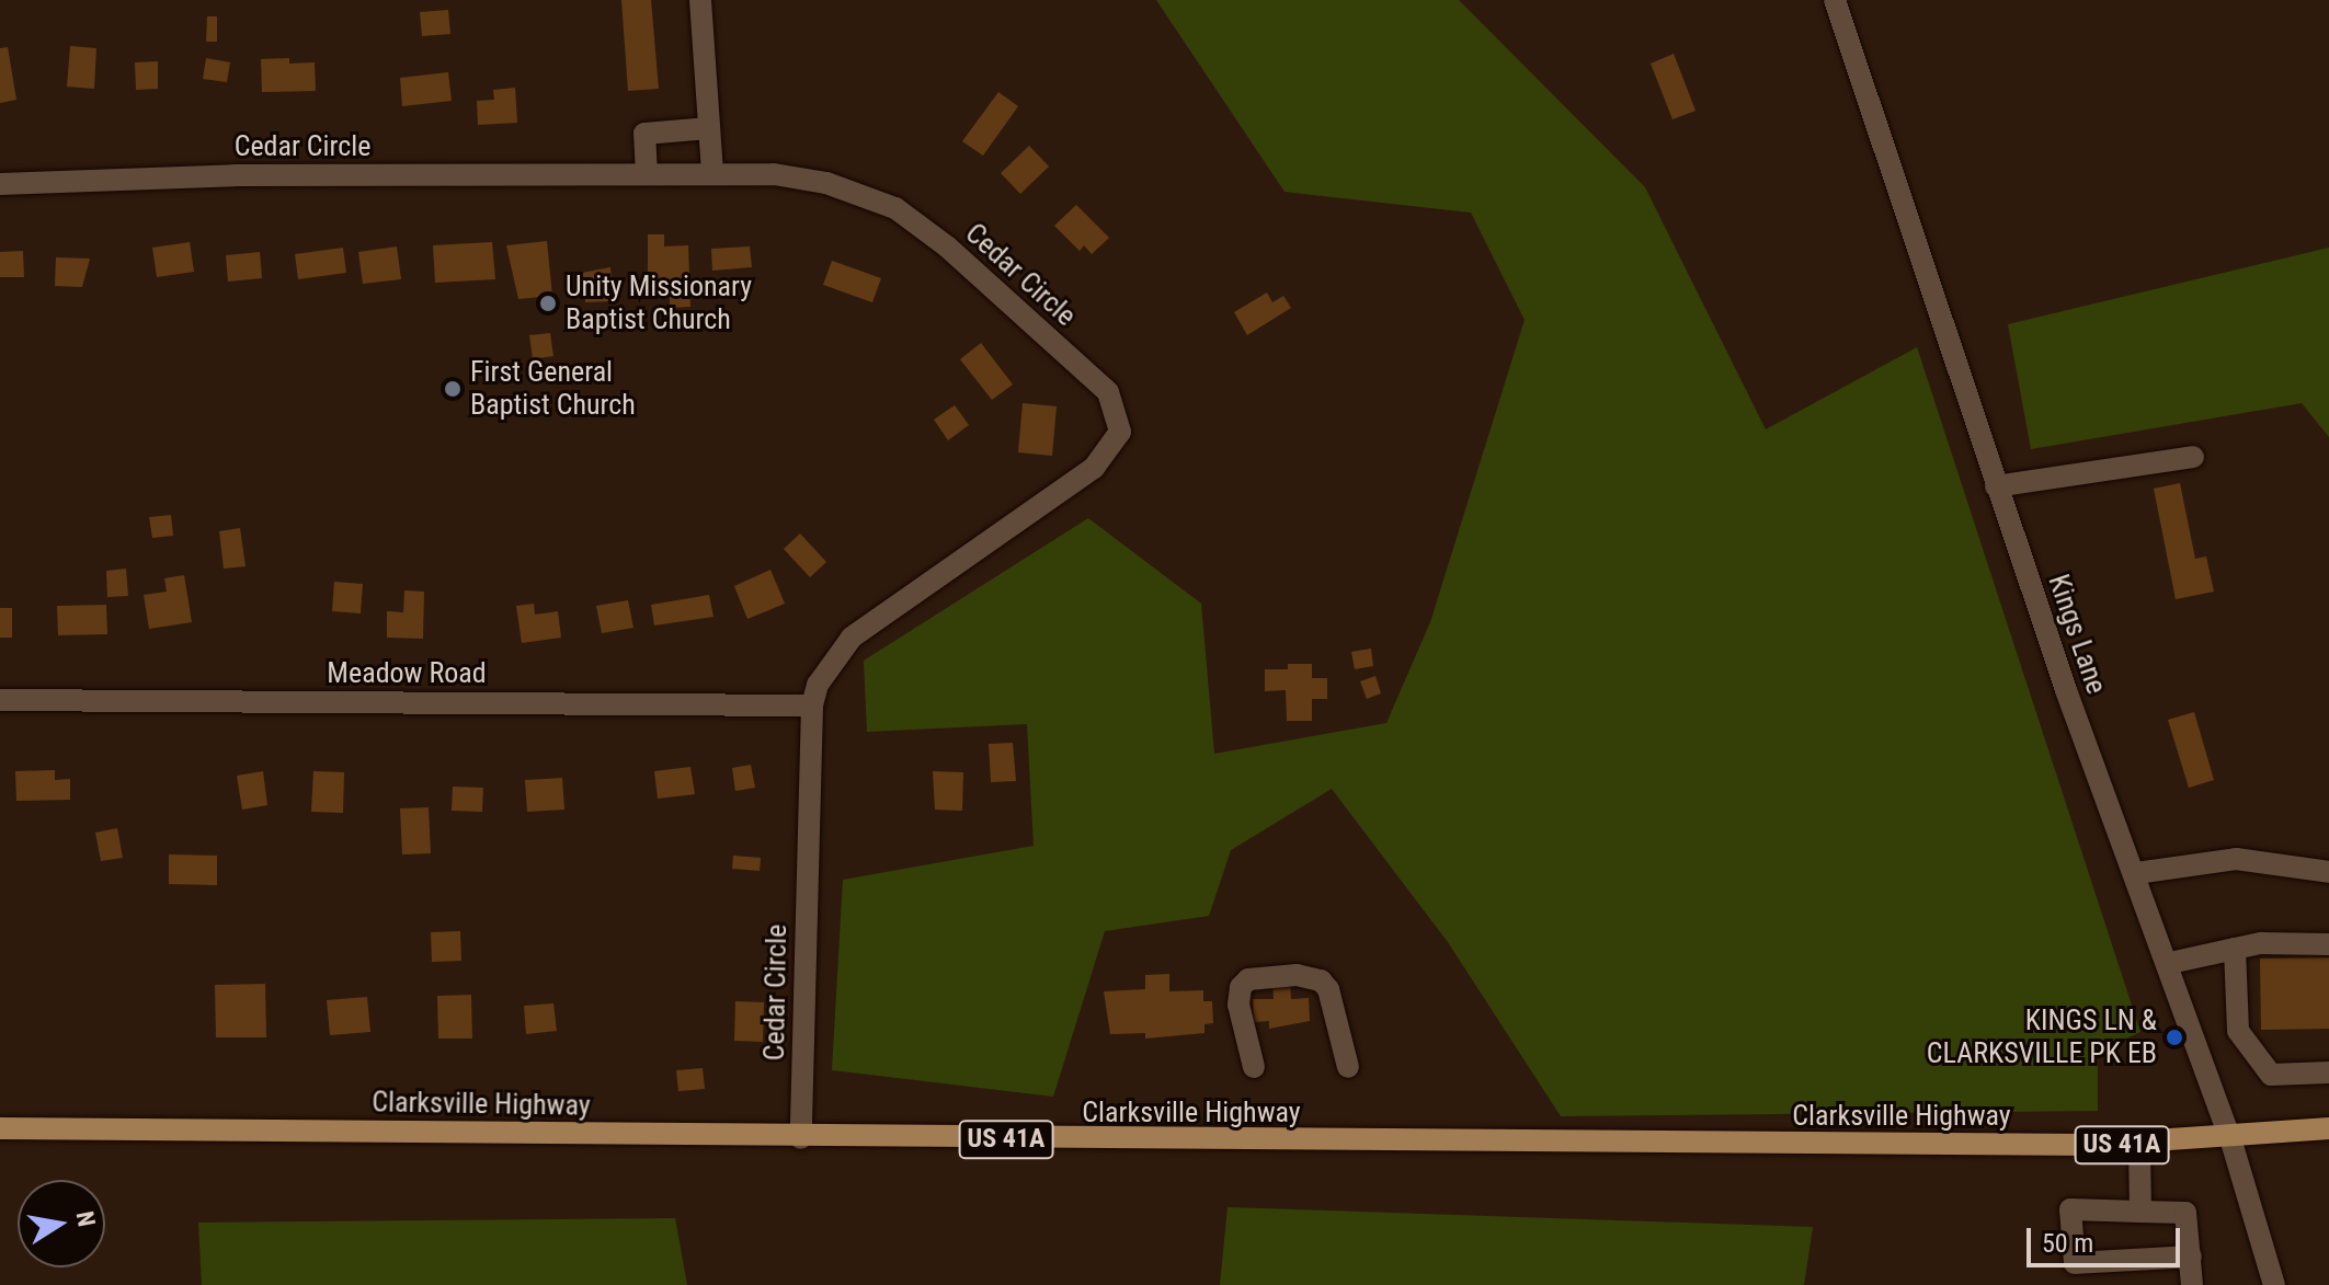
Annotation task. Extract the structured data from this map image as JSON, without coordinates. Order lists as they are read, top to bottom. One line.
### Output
{"streets":{"main road":["Clarksville Highway","US 41A"],"street":["Cedar Circle","Kings Lane","Meadow Road"]},"crossings":[["Cedar Circle","Meadow Road"],["Cedar Circle","Clarksville Highway"],["Kings Lane","Clarksville Highway"]],"places":["Unity Missionary Baptist Church","First General Baptist Church","KINGS LN & CLARKSVILLE PK EB"],"scale_bar":"50 m","north":"right"}
